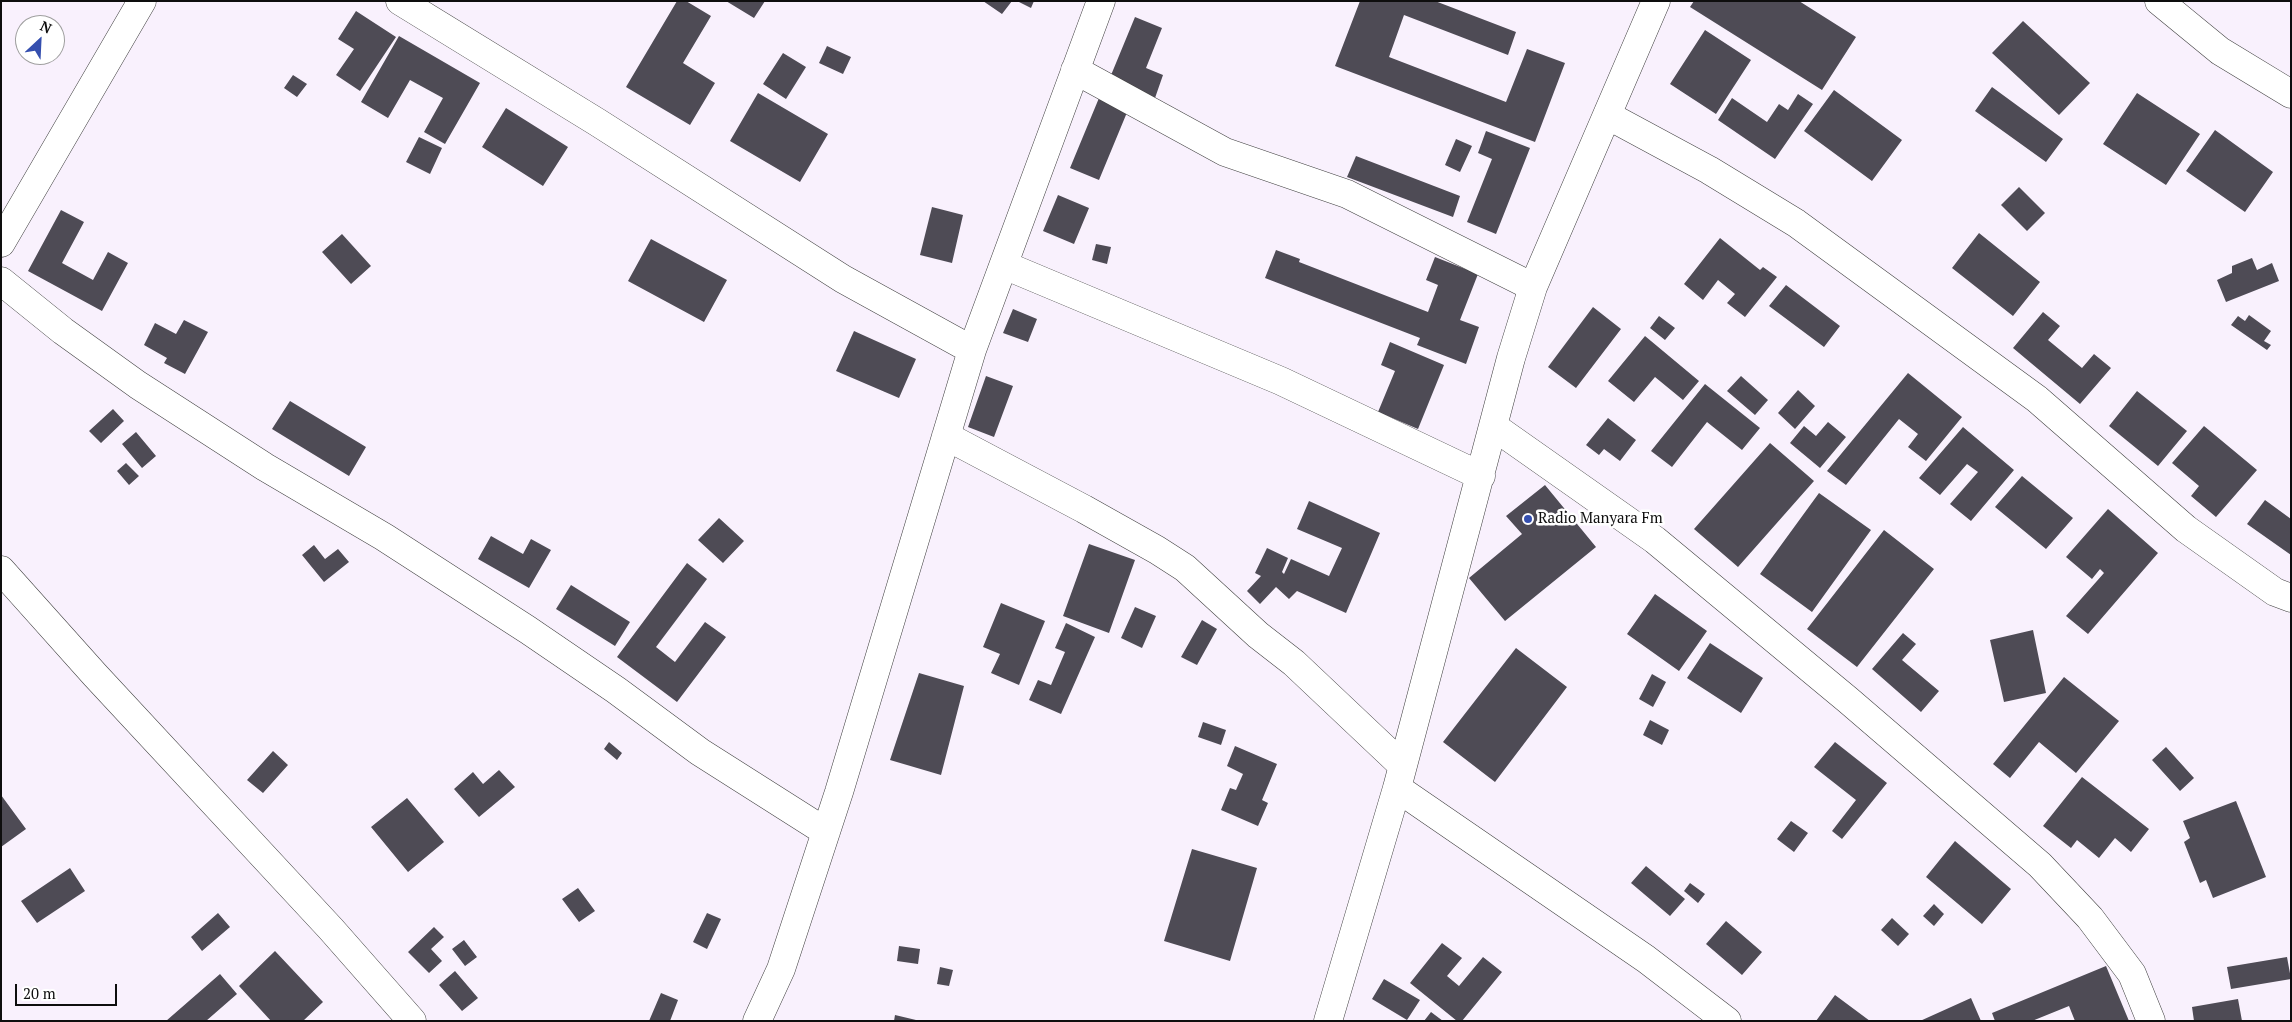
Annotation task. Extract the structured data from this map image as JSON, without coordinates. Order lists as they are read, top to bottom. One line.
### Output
{"places":["Radio Manyara Fm"],"scale_bar":"20 m","north":"top right"}
